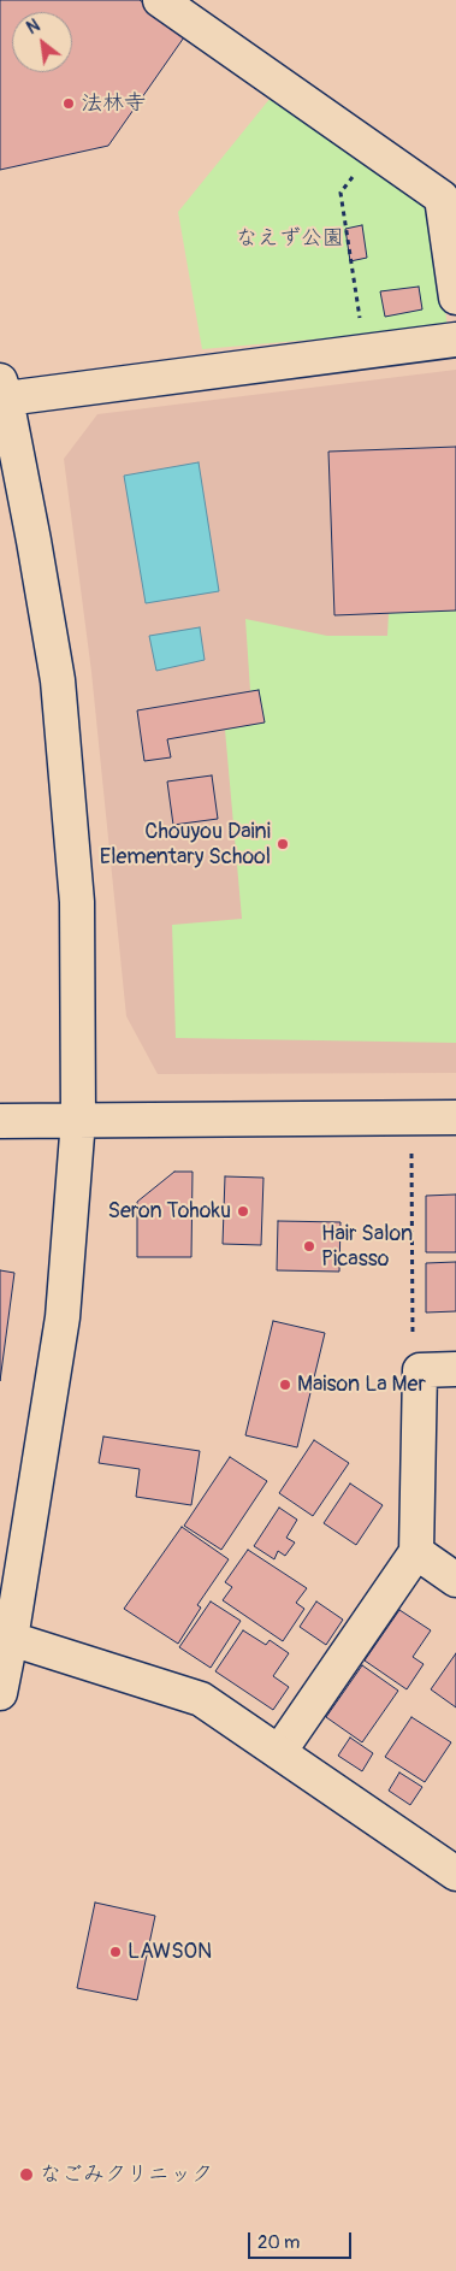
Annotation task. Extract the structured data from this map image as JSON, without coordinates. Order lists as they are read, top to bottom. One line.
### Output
{"parks":["なえず公園"],"places":["法林寺","Chouyou Daini Elementary School","Seron Tohoku","Hair Salon Picasso","Maison La Mer","LAWSON","なごみクリニック"],"scale_bar":"20 m","north":"top left"}
